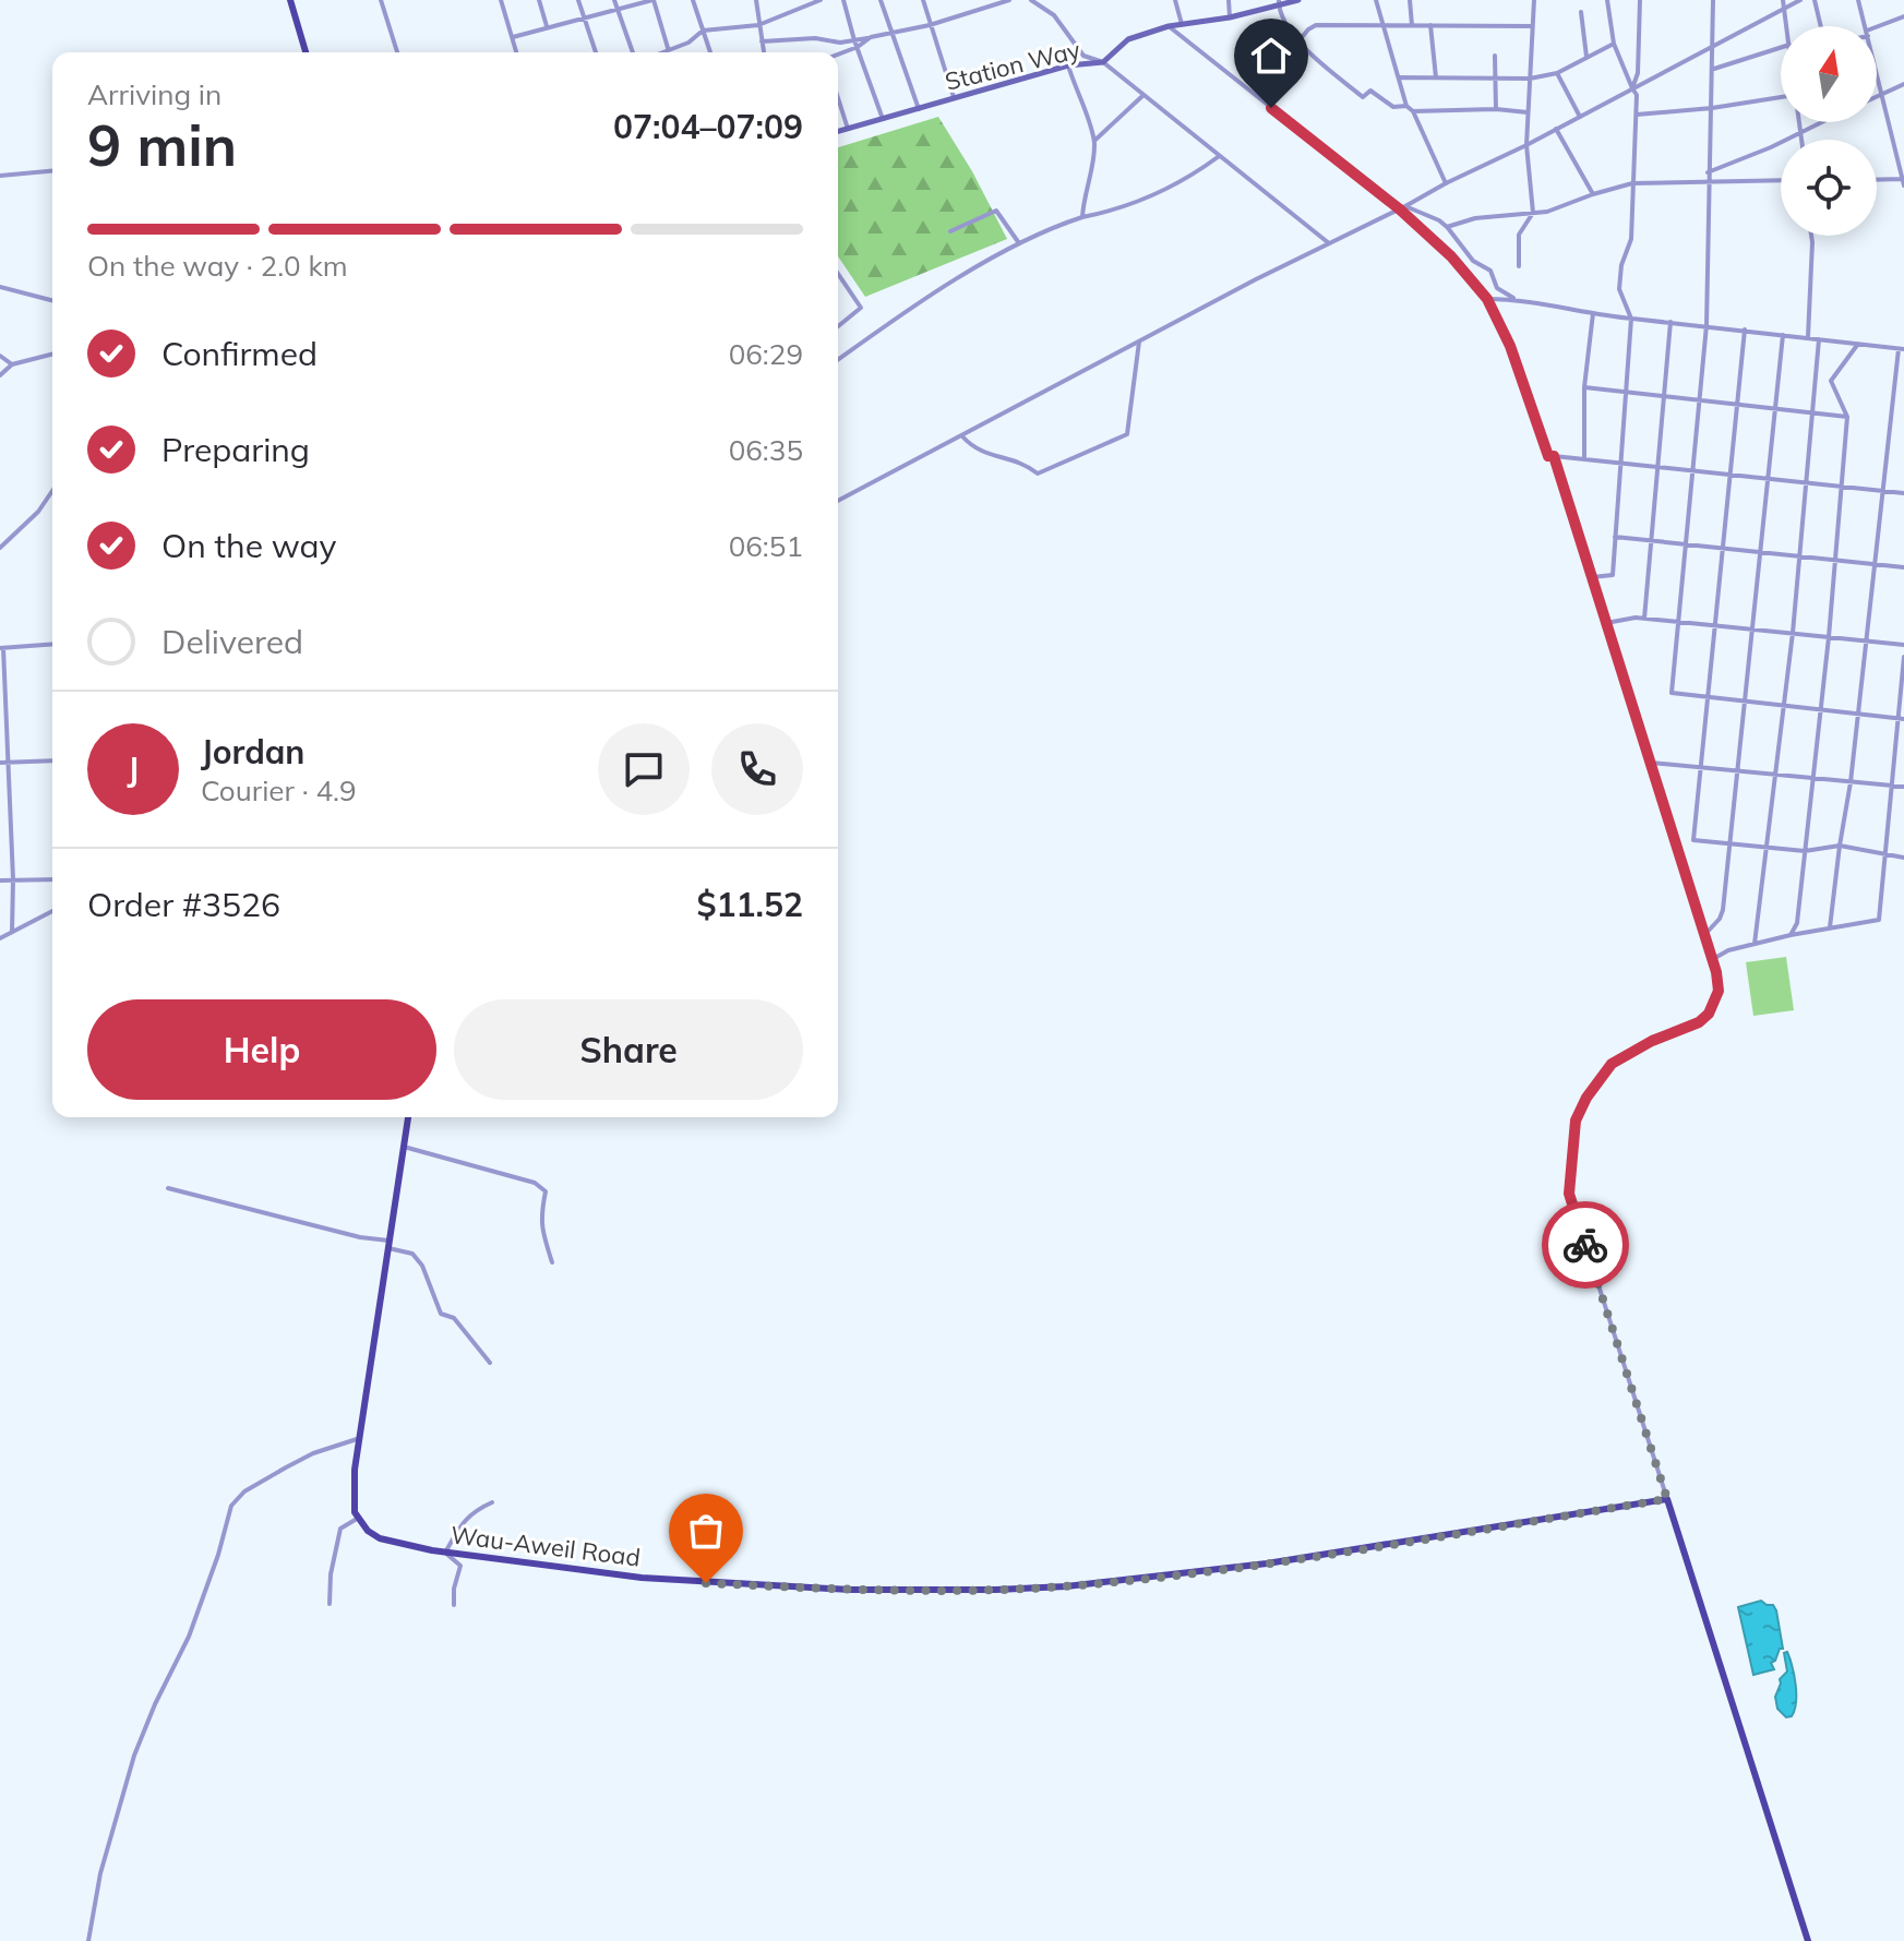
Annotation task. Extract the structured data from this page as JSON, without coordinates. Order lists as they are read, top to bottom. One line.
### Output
{"streets":{"main road":["Station Way","Wau-Aweil Road"]},"north":"top","page":{"heading":["9 min","Arriving in","07:04–07:09"],"panel":["Jordan","Courier · 4.9","Order #3526","$11.52"],"bar":"On the way · 2.0 km","list":[["Confirmed","06:29"],["Preparing","06:35"],["On the way","06:51"],"Delivered"],"round":"J","buttons":["Help","Share"]}}
